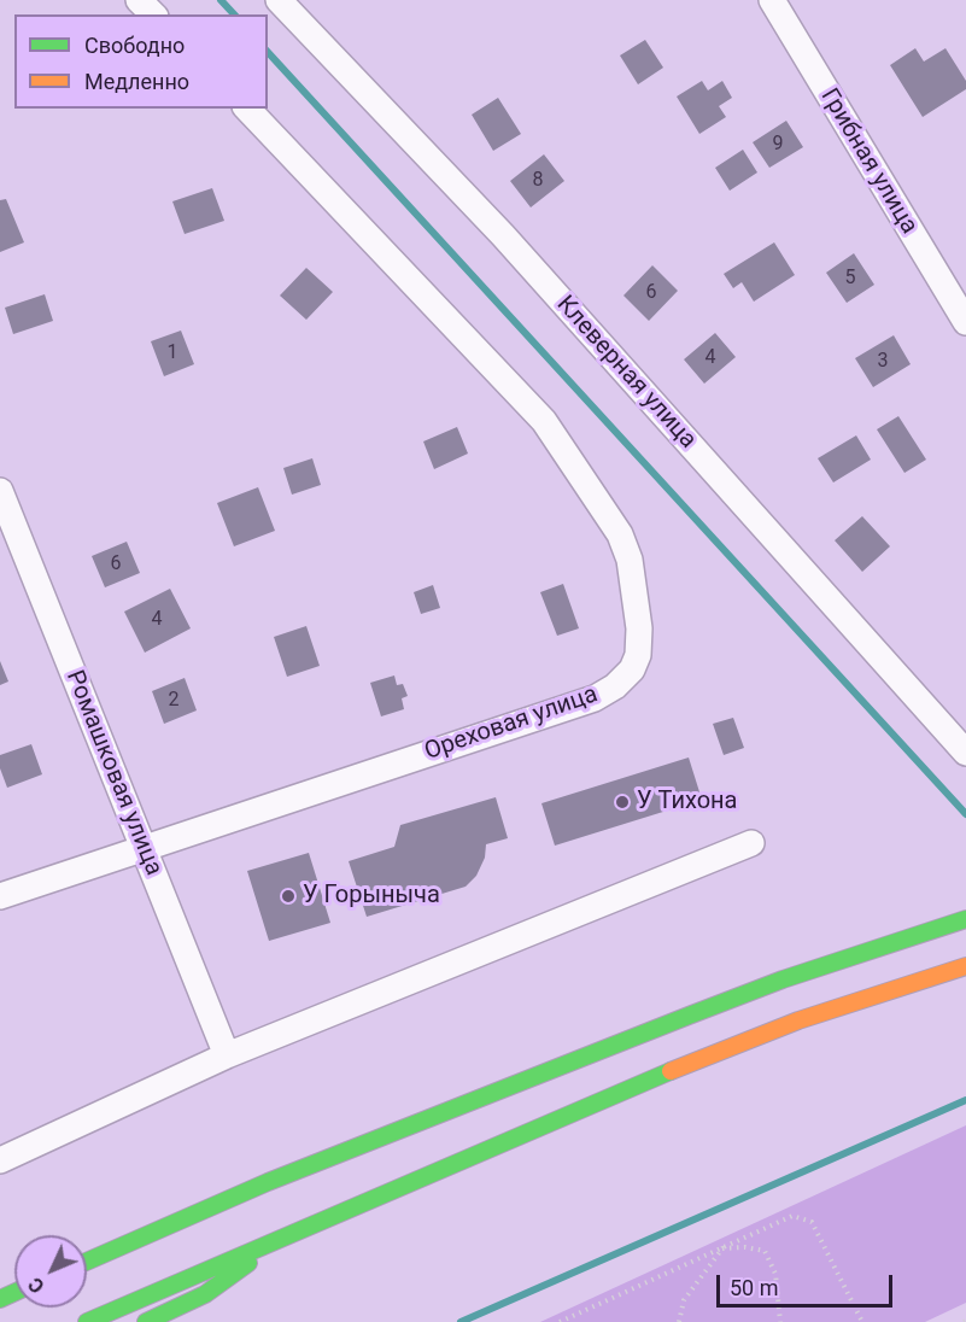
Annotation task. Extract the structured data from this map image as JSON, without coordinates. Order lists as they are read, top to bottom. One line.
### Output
{"streets":{"street":["Грибная улица","Клеверная улица","Ореховая улица","Ромашковая улица"]},"crossings":[["Ореховая улица","Ромашковая улица"]],"places":["У Тихона","У Горыныча"],"house_numbers":["9","8","5","6","1","4","3","6","4","2"],"legend":["Свободно","Медленно"],"scale_bar":"50 m","north":"bottom left"}
